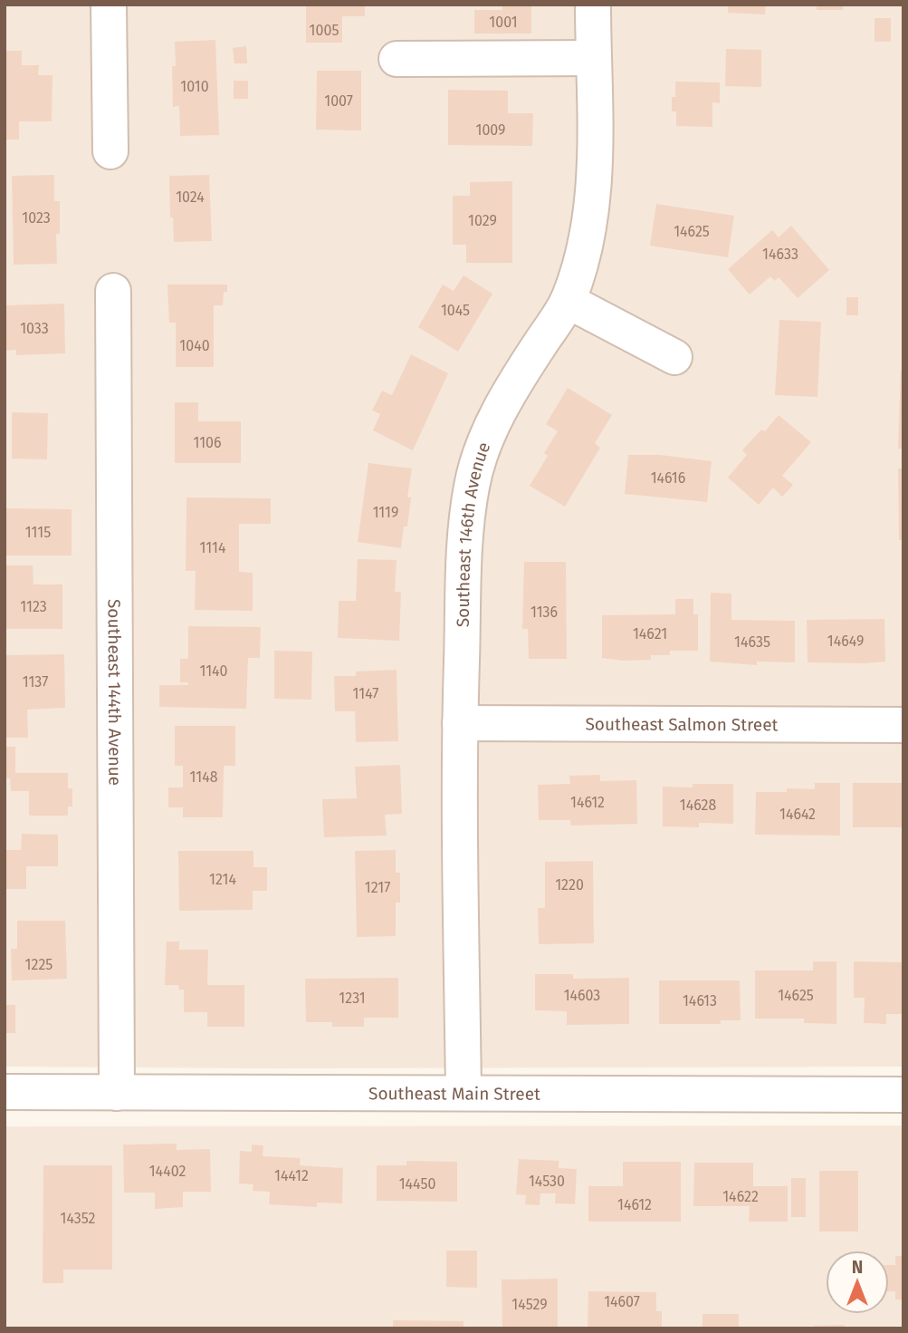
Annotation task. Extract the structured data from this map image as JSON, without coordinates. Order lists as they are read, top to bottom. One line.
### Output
{"streets":{"street":["Southeast 146th Avenue","Southeast 144th Avenue","Southeast Salmon Street","Southeast Main Street"]},"crossings":[["Southeast 146th Avenue","Southeast Salmon Street"],["Southeast 146th Avenue","Southeast Main Street"],["Southeast 144th Avenue","Southeast Main Street"]],"house_numbers":["1001","1005","1010","1007","1009","1024","1023","1029","14625","14633","1045","1033","1040","1106","14616","1119","1115","1114","1123","1136","14621","14649","14635","1140","1137","1147","1148","14612","14628","14642","1214","1220","1217","1225","14603","14625","1231","14613","14402","14412","14530","14450","14622","14612","14352","14607","14529"],"north":"top"}
